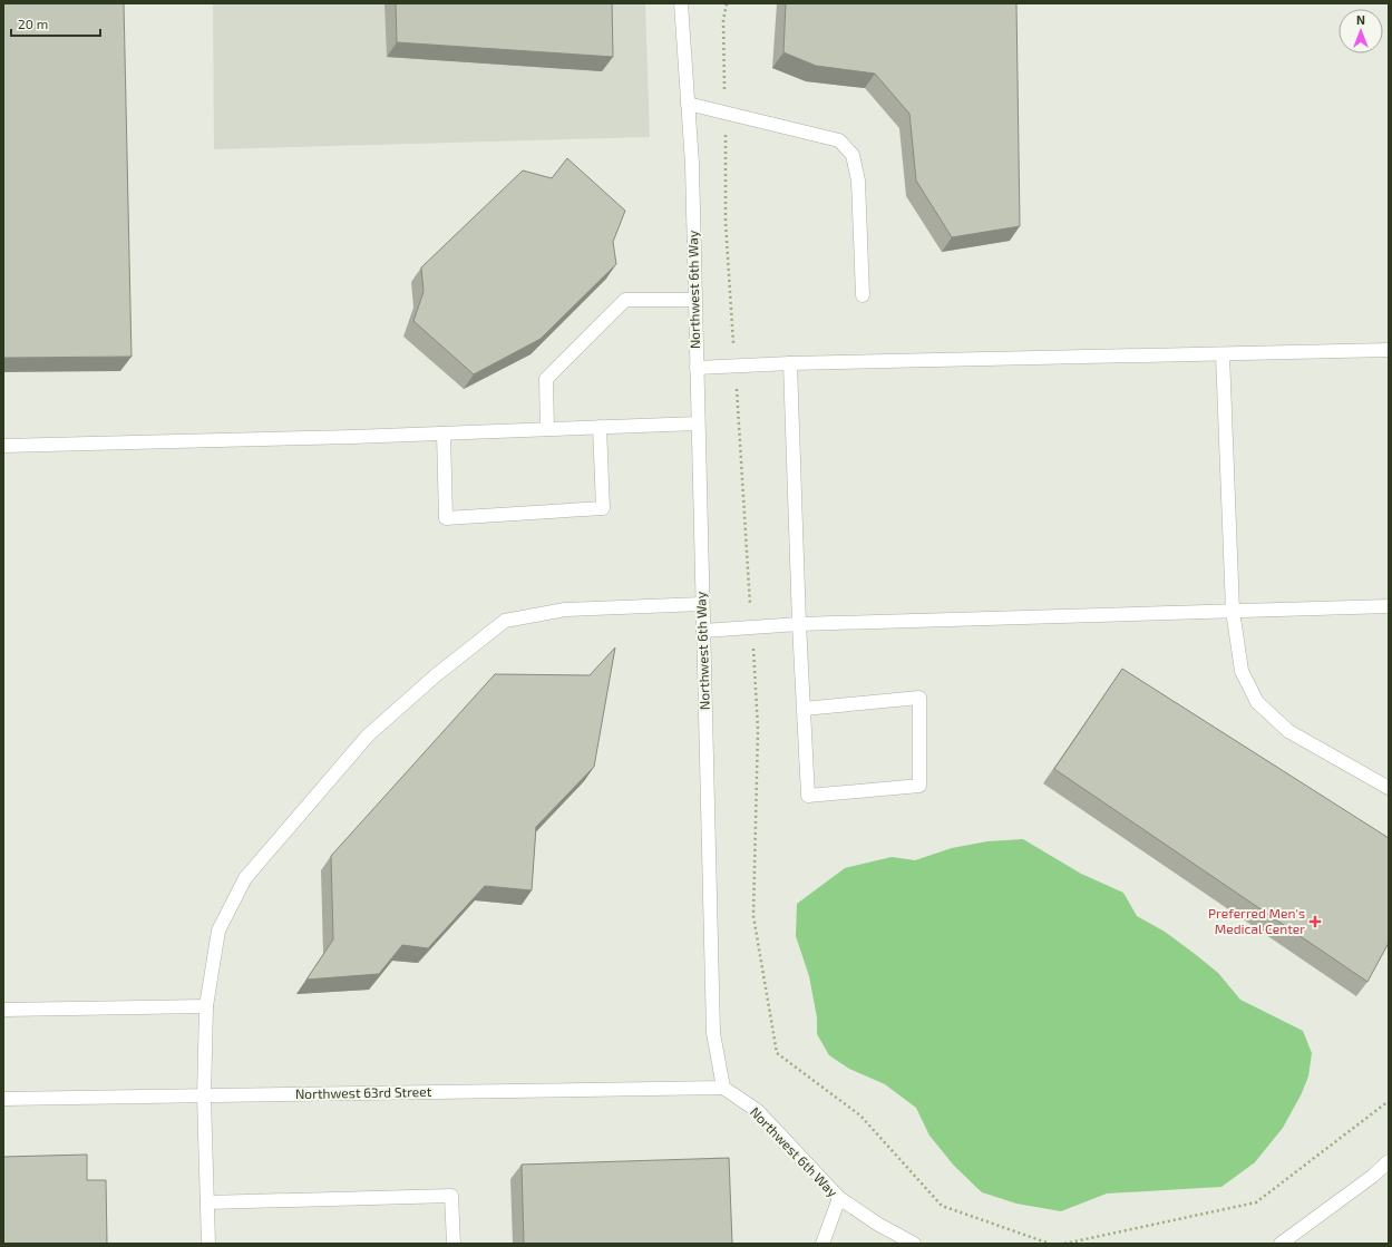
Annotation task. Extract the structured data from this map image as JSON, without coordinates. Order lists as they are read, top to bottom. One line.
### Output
{"streets":{"street":["Northwest 6th Way","Northwest 63rd Street"]},"crossings":[["Northwest 6th Way","Northwest 63rd Street"]],"places":{"health":["Preferred Men's Medical Center"]},"scale_bar":"20 m","north":"top"}
